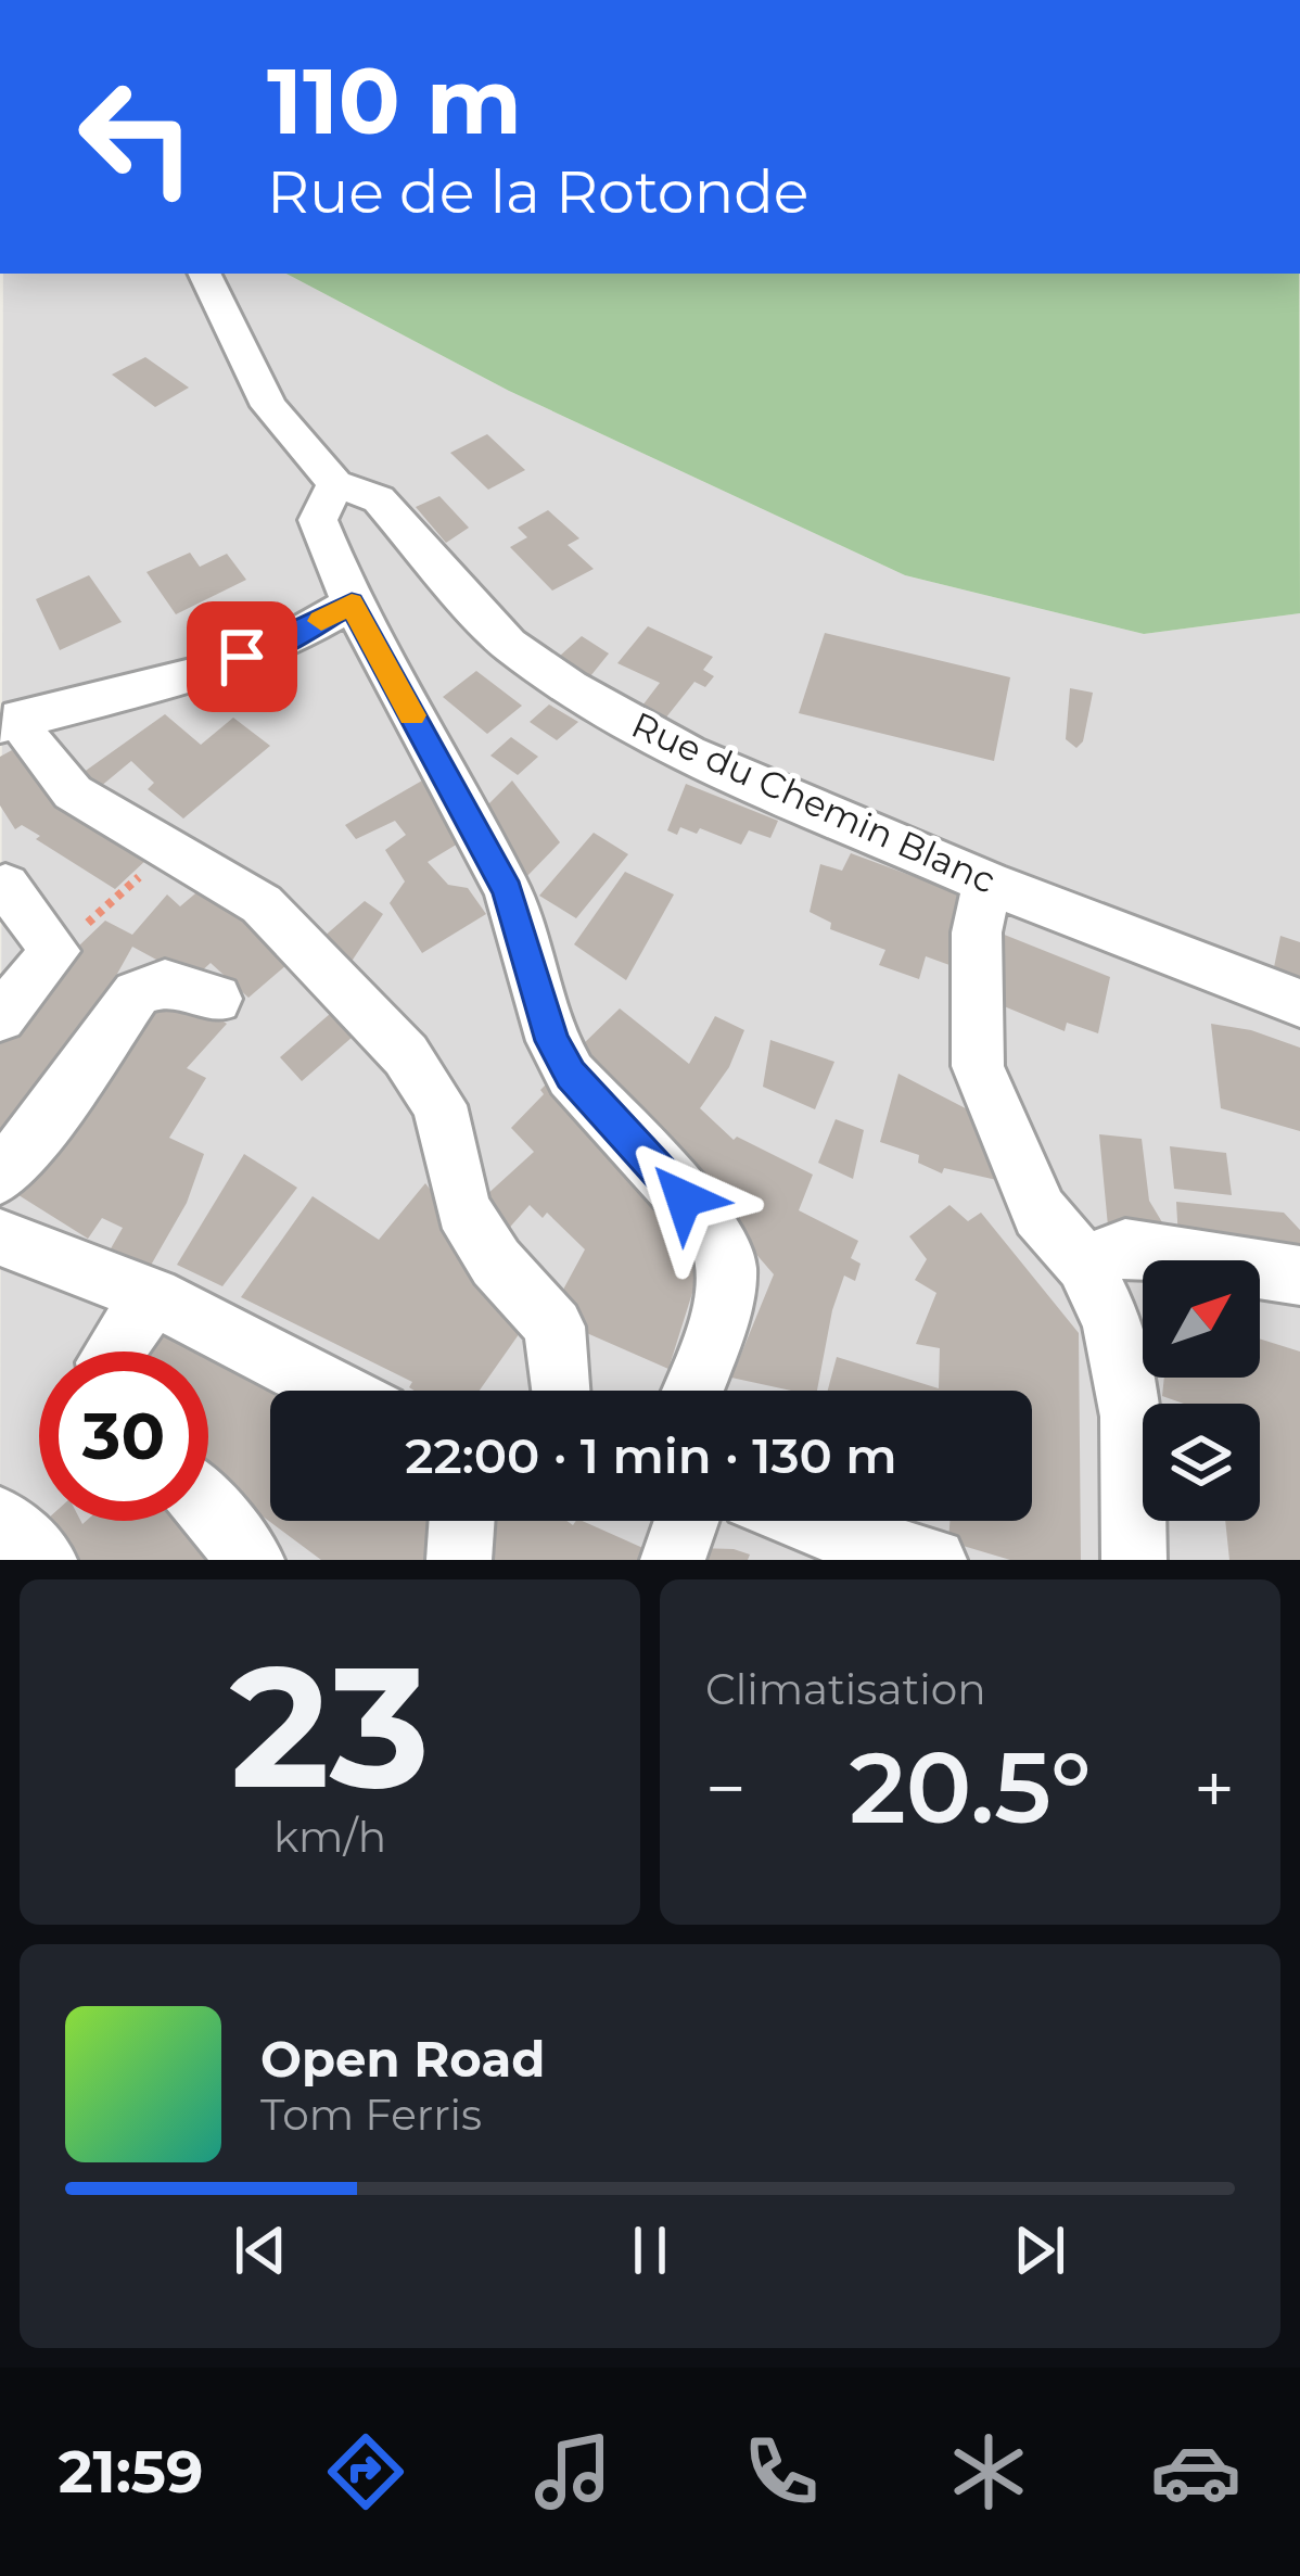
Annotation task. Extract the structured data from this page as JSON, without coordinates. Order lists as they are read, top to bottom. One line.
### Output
{"streets":{"street":["Rue du Chemin Blanc"]},"north":"top right","page":{"turn":["110 m","Rue de la Rotonde"],"limit":"30","trip":"22:00 · 1 min · 130 m","tile":[["23","km/h"],"Climatisation"],"heat":["−","20.5°","+"],"song":["Open Road","Tom Ferris"],"tabs":"21:59"}}
